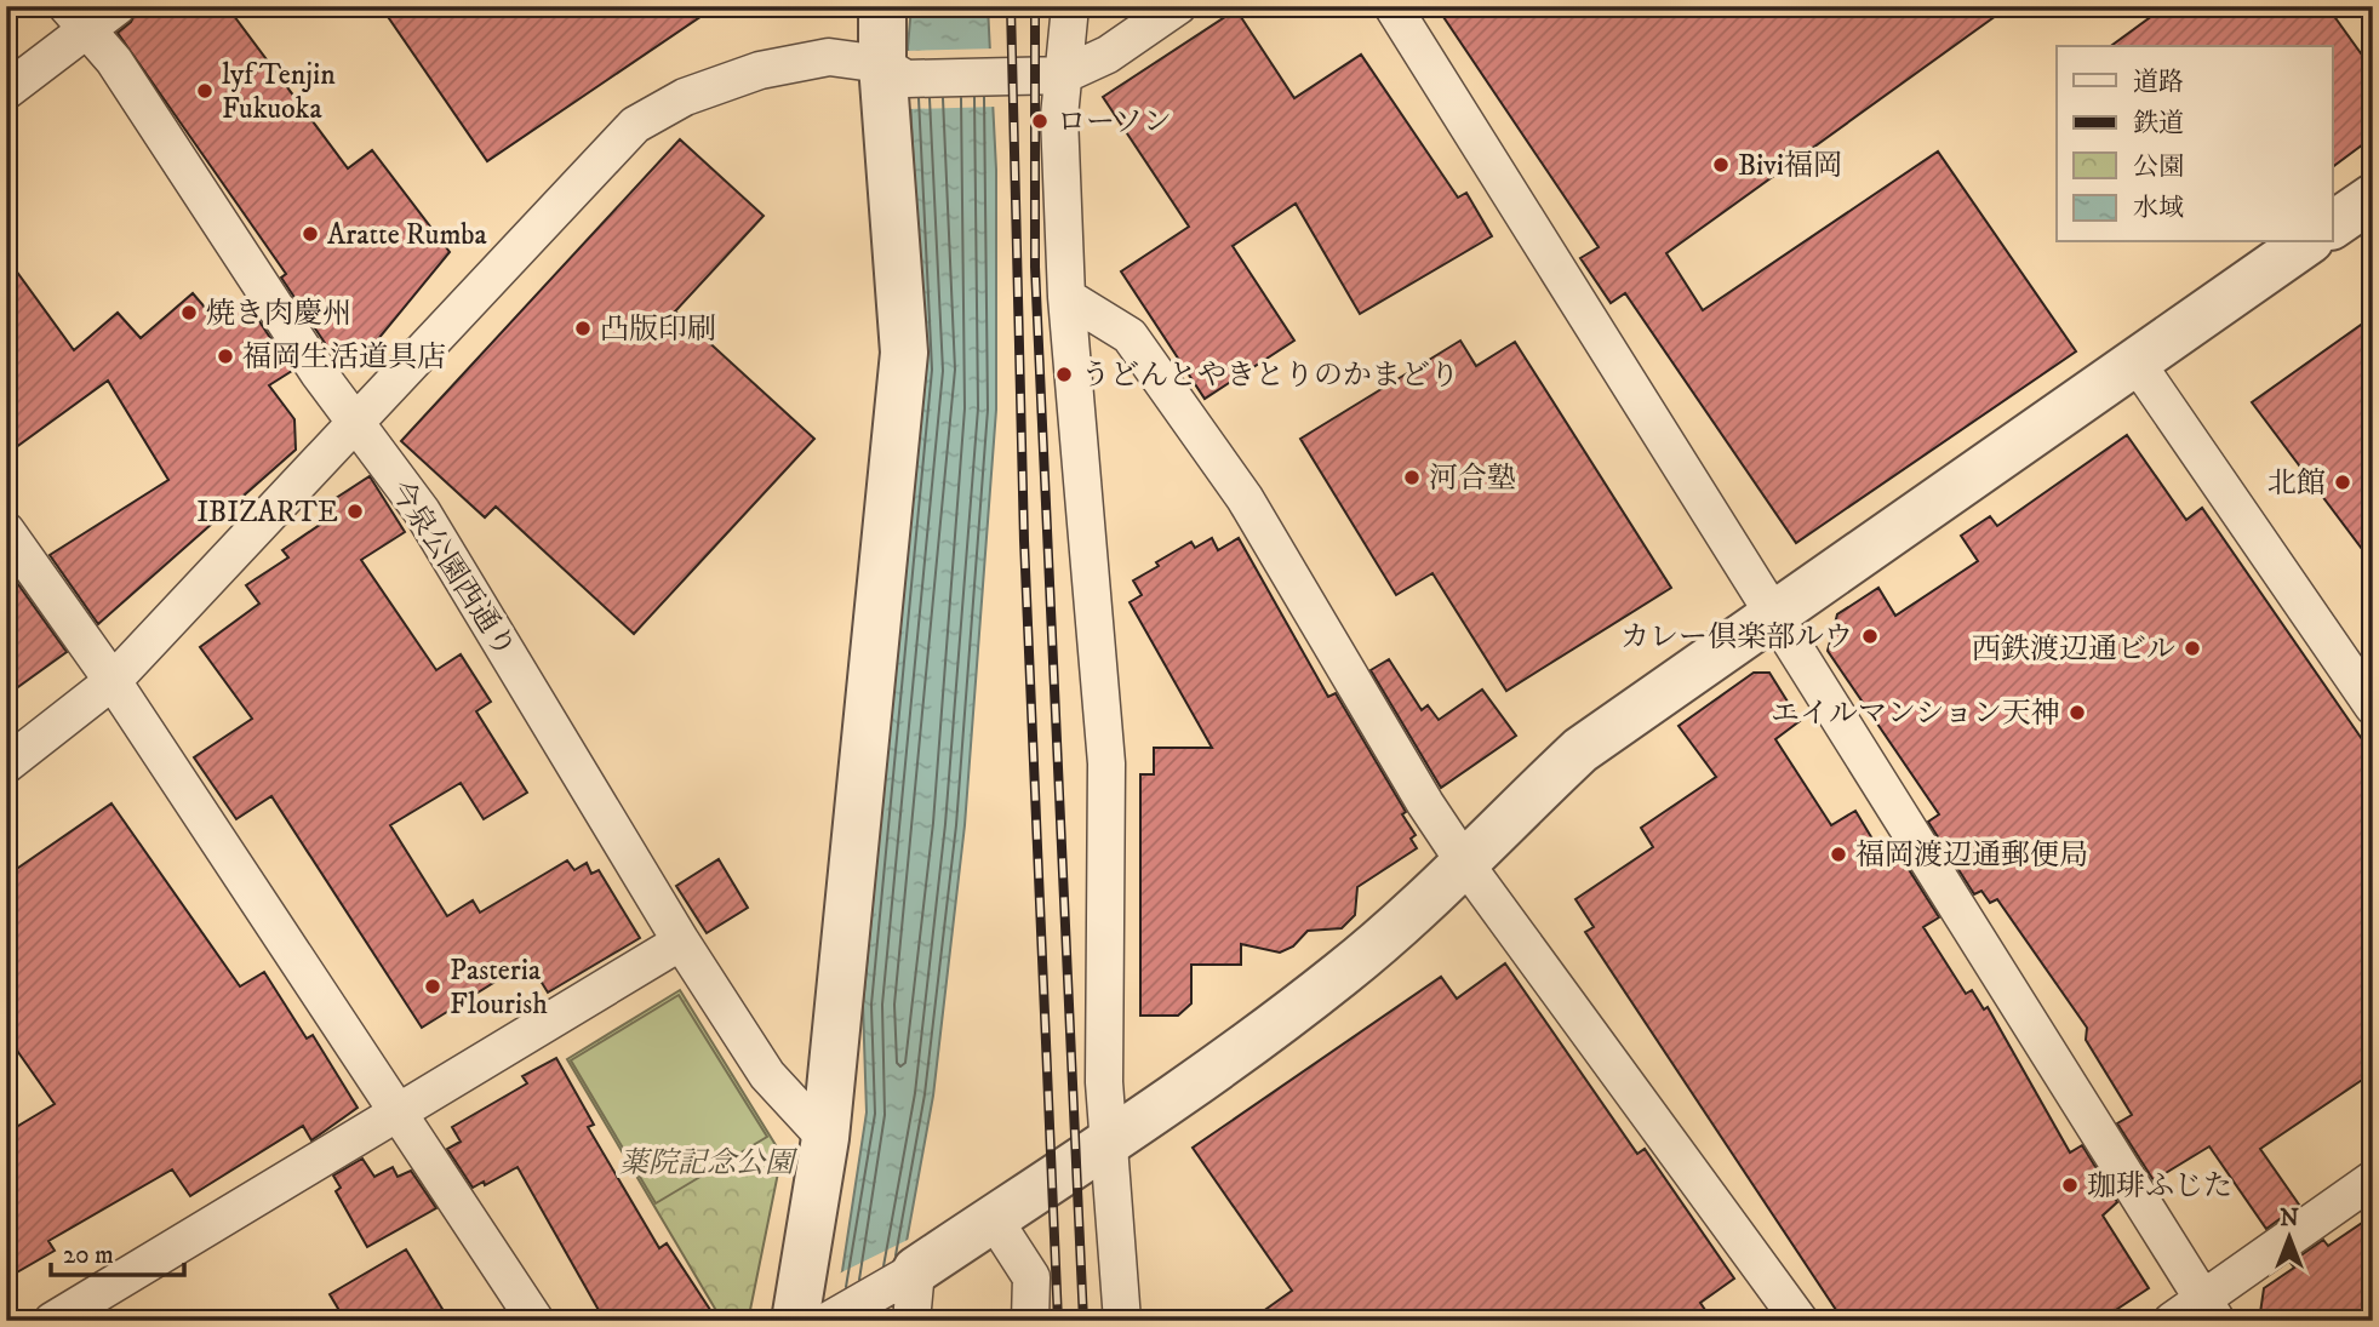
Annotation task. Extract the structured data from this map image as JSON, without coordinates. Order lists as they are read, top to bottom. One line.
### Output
{"streets":{"street":["今泉公園西通り"]},"parks":["薬院記念公園"],"places":["lyf Tenjin Fukuoka","ローソン","Bivi福岡","Aratte Rumba","焼き肉慶州","凸版印刷","福岡生活道具店","うどんとやきとりのかまどり","河合塾","北館","IBIZARTE","カレー倶楽部ルウ","西鉄渡辺通ビル","エイルマンション天神","福岡渡辺通郵便局","Pasteria Flourish","珈琲ふじた"],"legend":["道路","鉄道","公園","水域"],"scale_bar":"20 m","north":"top"}
